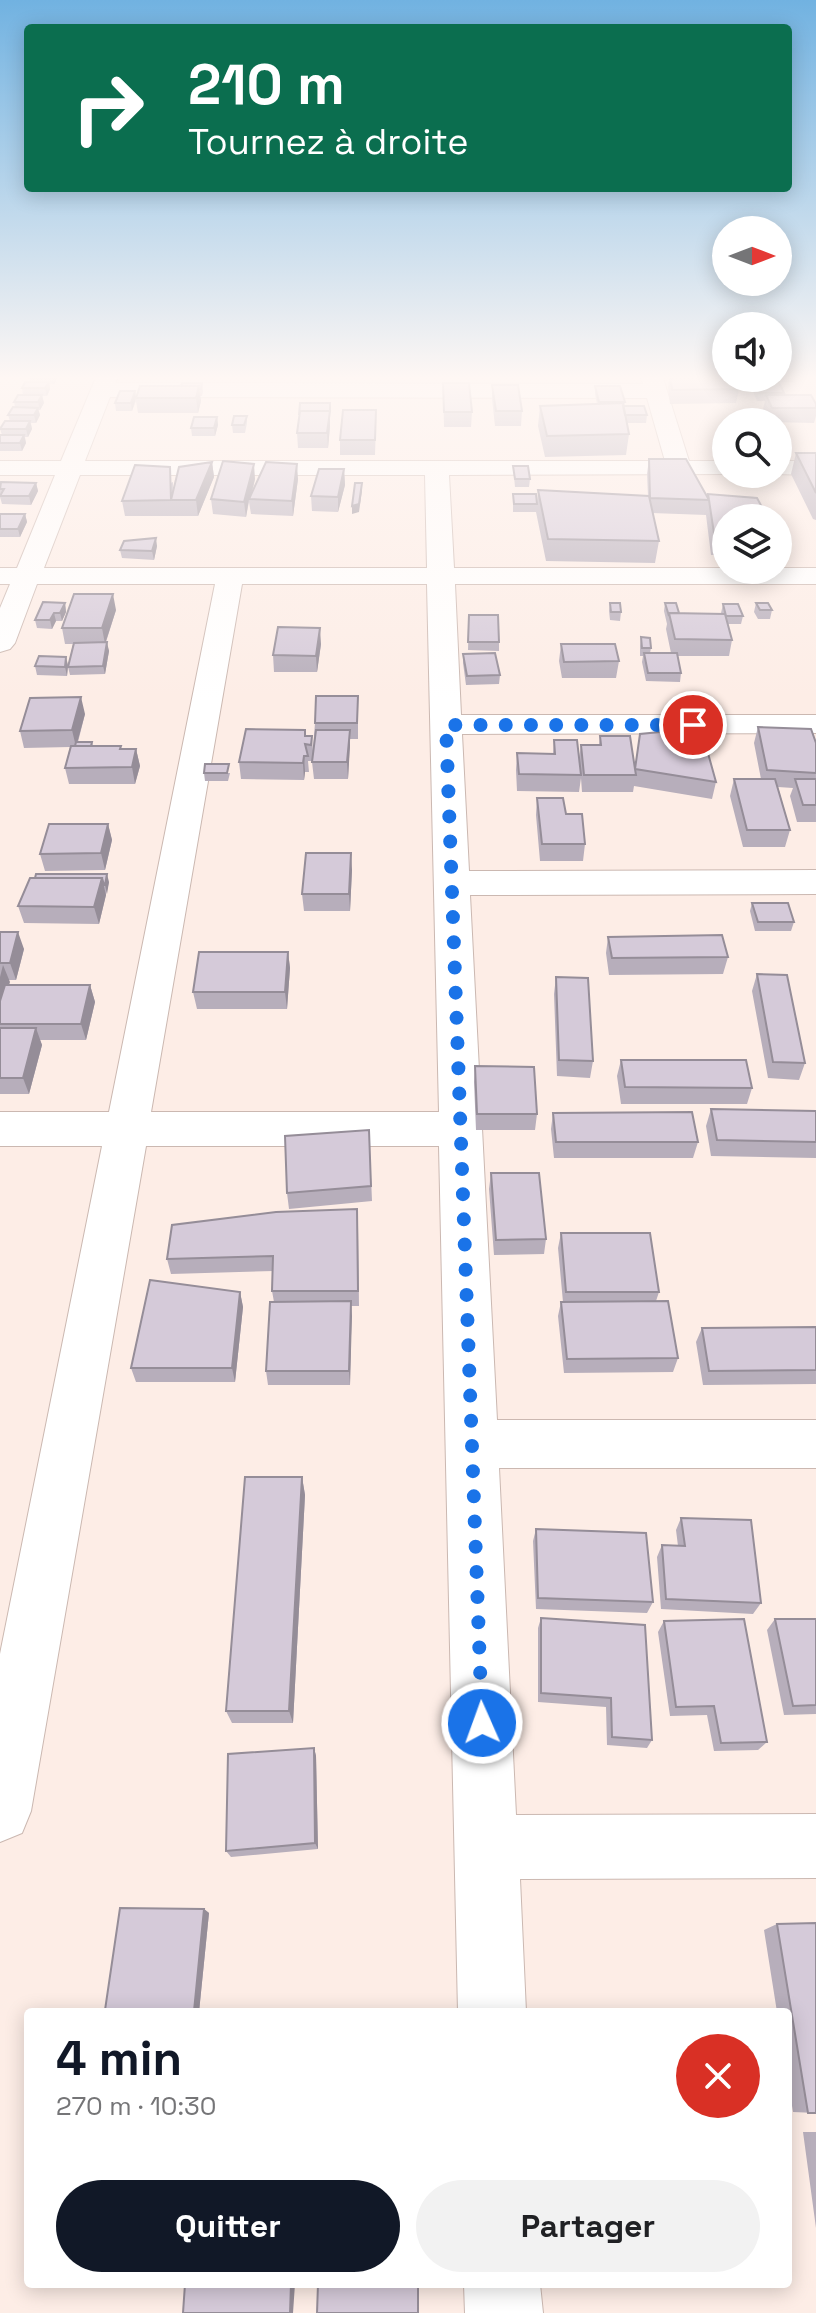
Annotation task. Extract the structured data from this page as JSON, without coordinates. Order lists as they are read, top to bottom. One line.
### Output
{"north":"right","page":{"turn":["210 m","Tournez à droite"],"heading":["4 min","270 m · 10:30"],"buttons":["Quitter","Partager"]}}
